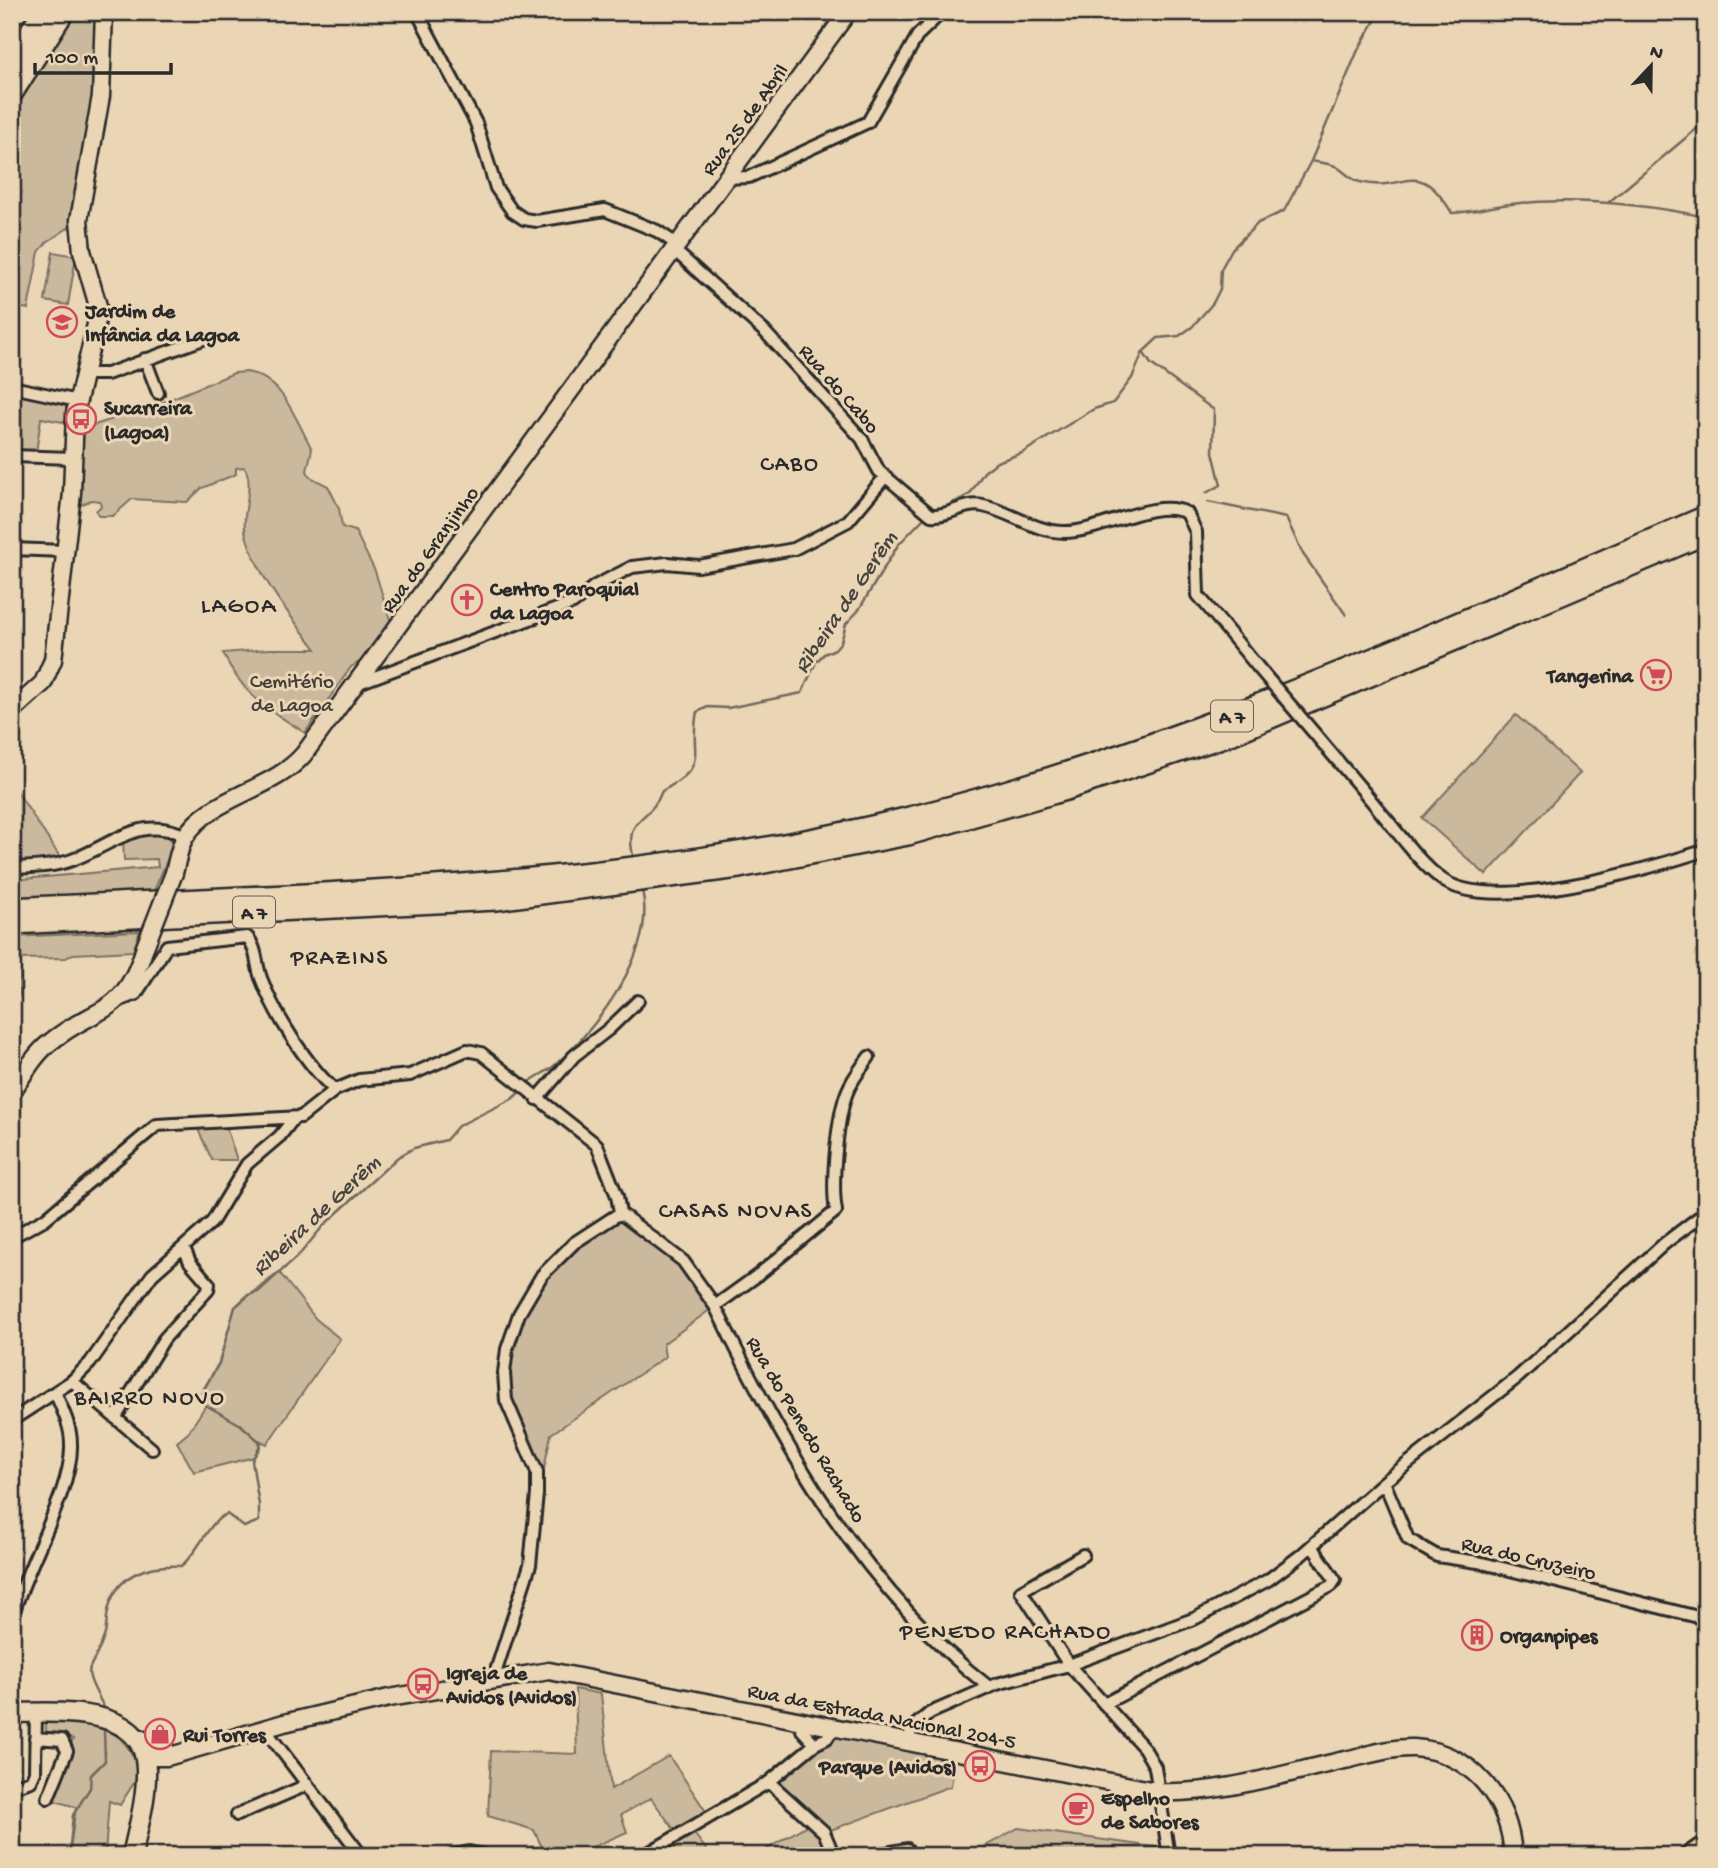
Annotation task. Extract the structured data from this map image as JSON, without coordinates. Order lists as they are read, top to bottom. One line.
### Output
{"streets":{"highway":["A 7"],"street":["Rua 25 de Abril","Rua do Cabo","Rua do Granjinho","Rua do Penedo Rachado","Rua do Cruzeiro","Rua da Estrada Nacional 204-5"]},"crossings":[["Rua 25 de Abril","Rua do Cabo"],["Rua 25 de Abril","Rua do Granjinho"],["Rua do Cabo","Rua do Granjinho"]],"districts":["CABO","LAGOA","PRAZINS","CASAS NOVAS","BAIRRO NOVO","PENEDO RACHADO"],"water":["Ribeira de Gerêm"],"parks":["Cemitério de Lagoa"],"places":{"school or university":["Jardim de Infância da Lagoa"],"bus stop":["Sucarreira (Lagoa)","Igreja de Avidos (Avidos)","Parque (Avidos)"],"church":["Centro Paroquial da Lagoa"],"supermarket":["Tangerina"],"building":["Organpipes"],"shop":["Rui Torres"],"cafe":["Espelho de Sabores"]},"scale_bar":"100 m","north":"top"}
